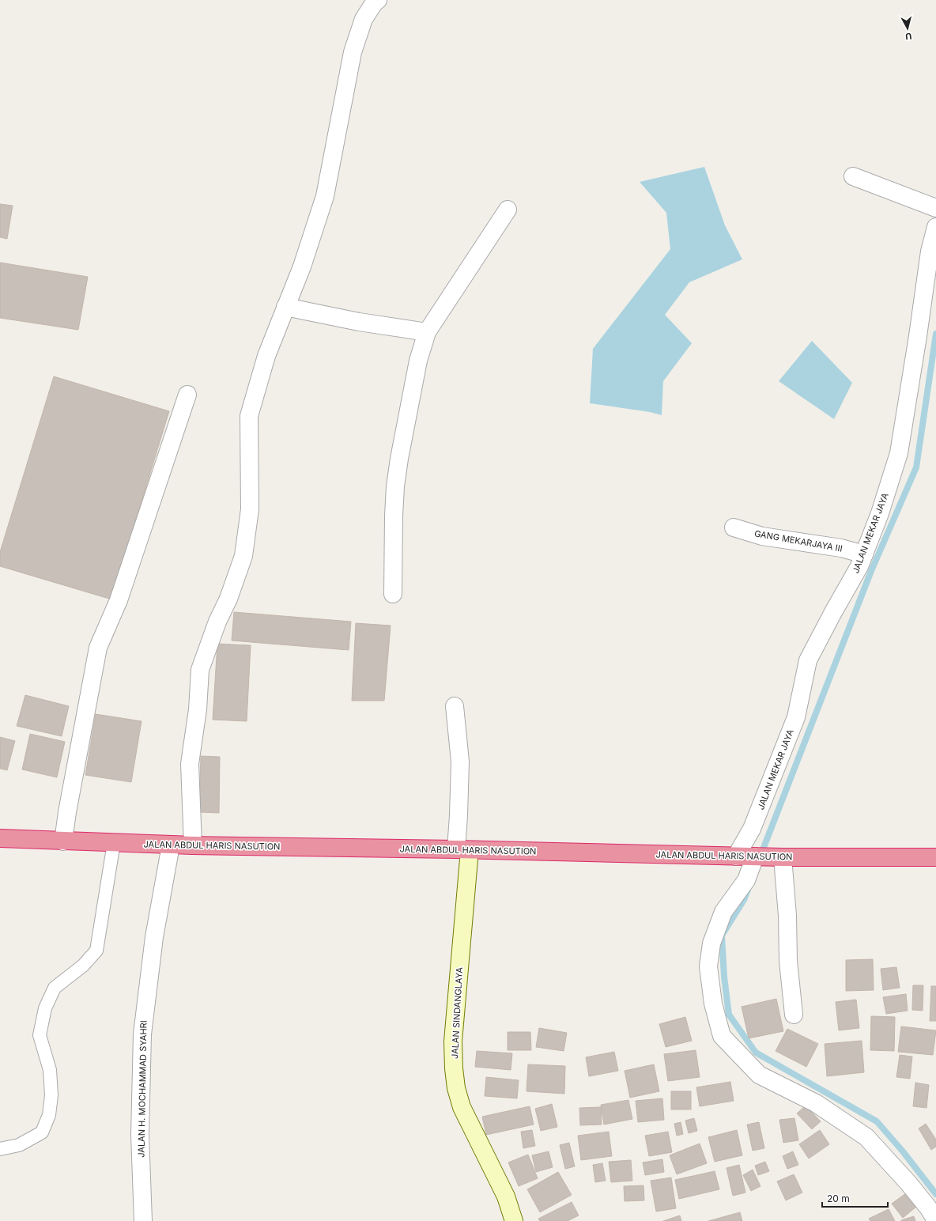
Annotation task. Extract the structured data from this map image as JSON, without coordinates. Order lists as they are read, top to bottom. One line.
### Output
{"streets":{"highway":["JALAN ABDUL HARIS NASUTION"],"street":["JALAN MEKAR JAYA","GANG MEKARJAYA III","JALAN SINDANGLAYA","JALAN H. MOCHAMMAD SYAHRI"]},"crossings":[["JALAN MEKAR JAYA","GANG MEKARJAYA III"],["JALAN MEKAR JAYA","JALAN ABDUL HARIS NASUTION"],["JALAN ABDUL HARIS NASUTION","JALAN SINDANGLAYA"],["JALAN ABDUL HARIS NASUTION","JALAN H. MOCHAMMAD SYAHRI"]],"scale_bar":"20 m","north":"bottom"}
